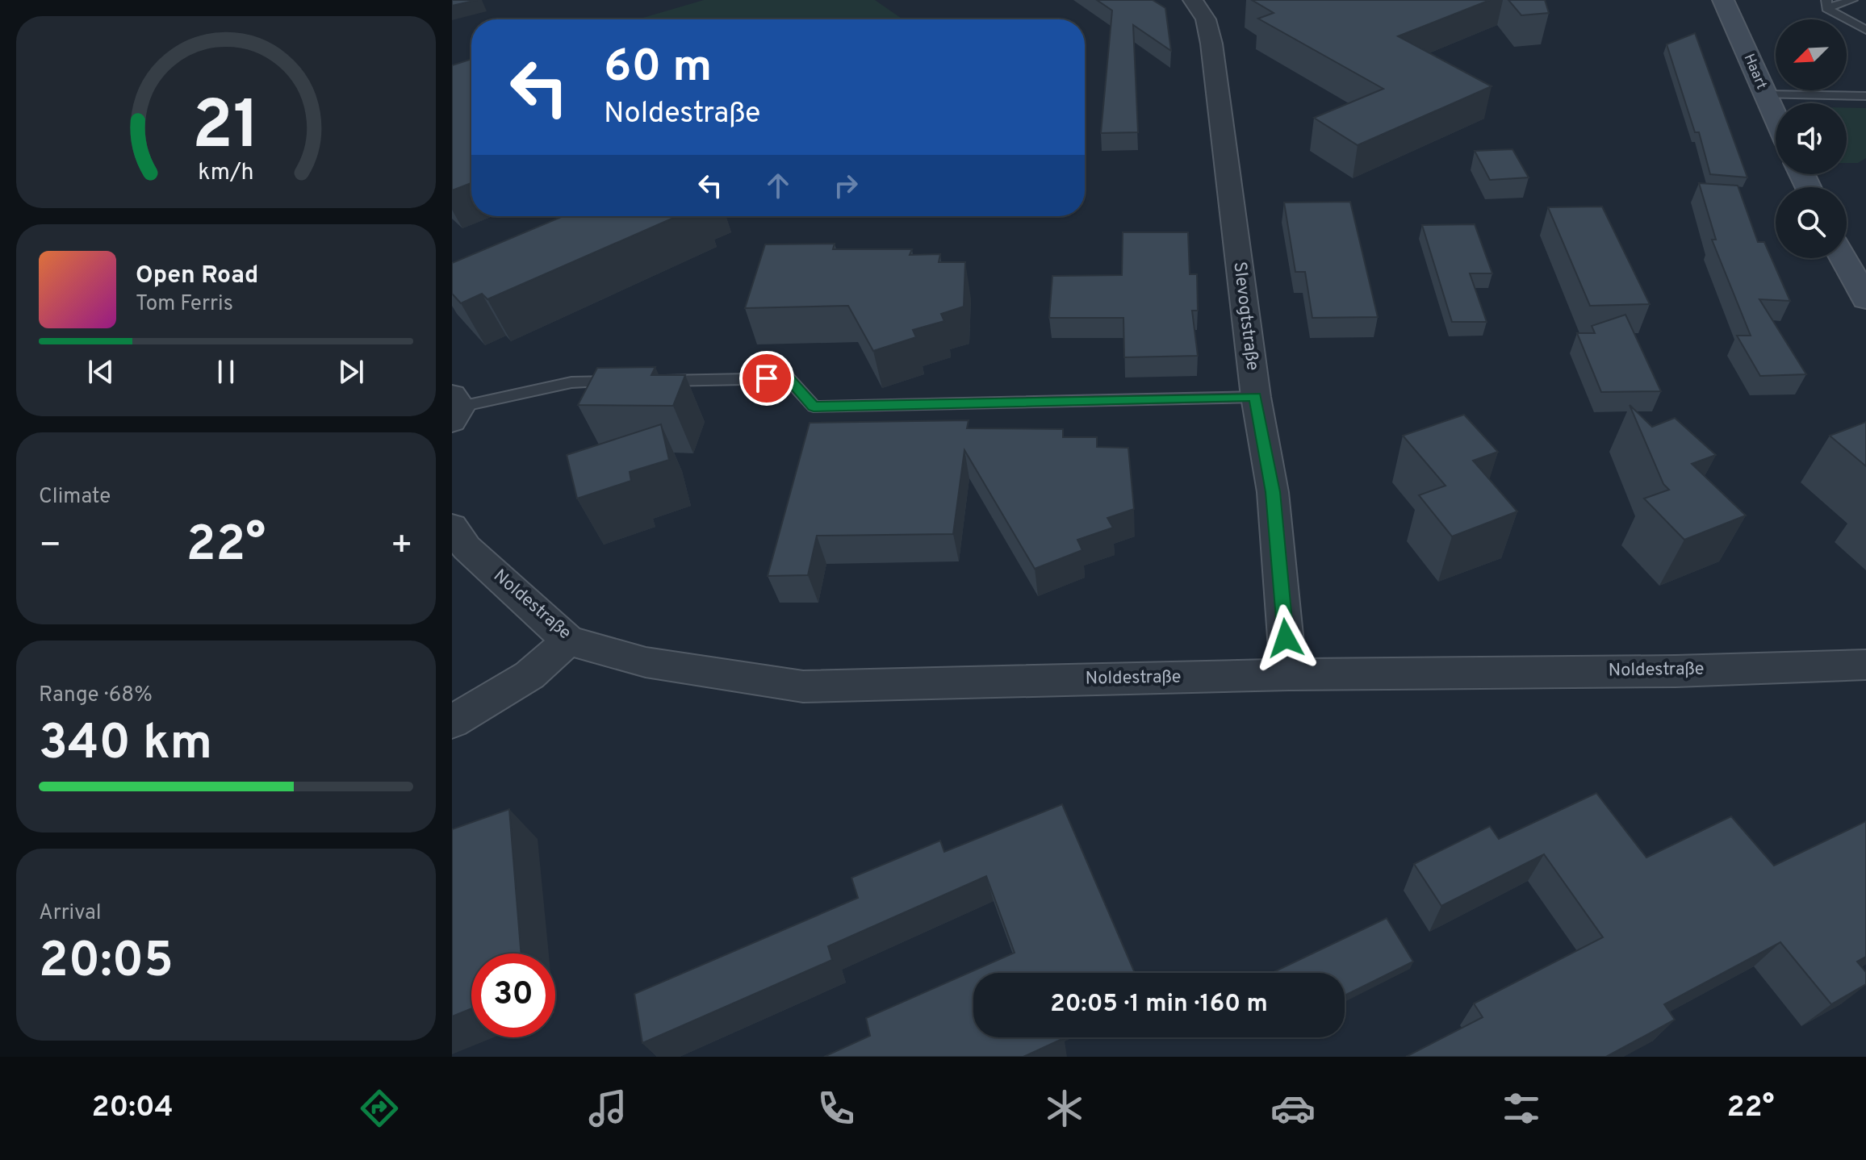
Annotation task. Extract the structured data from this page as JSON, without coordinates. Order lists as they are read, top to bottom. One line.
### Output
{"streets":{"main road":["Haart"],"street":["Slevogtstraße","Noldestraße"]},"crossings":[["Slevogtstraße","Noldestraße"]],"north":"bottom left","page":{"turn":["60 m","Noldestraße"],"song":["Open Road","Tom Ferris"],"tile":["Climate",["Range · 68%","340 km"],["Arrival","20:05"]],"heat":["−","22°","+"],"limit":"30","trip":"20:05 · 1 min · 160 m","tabs":["20:04","22°"],"gauge":["21","km/h"]}}
